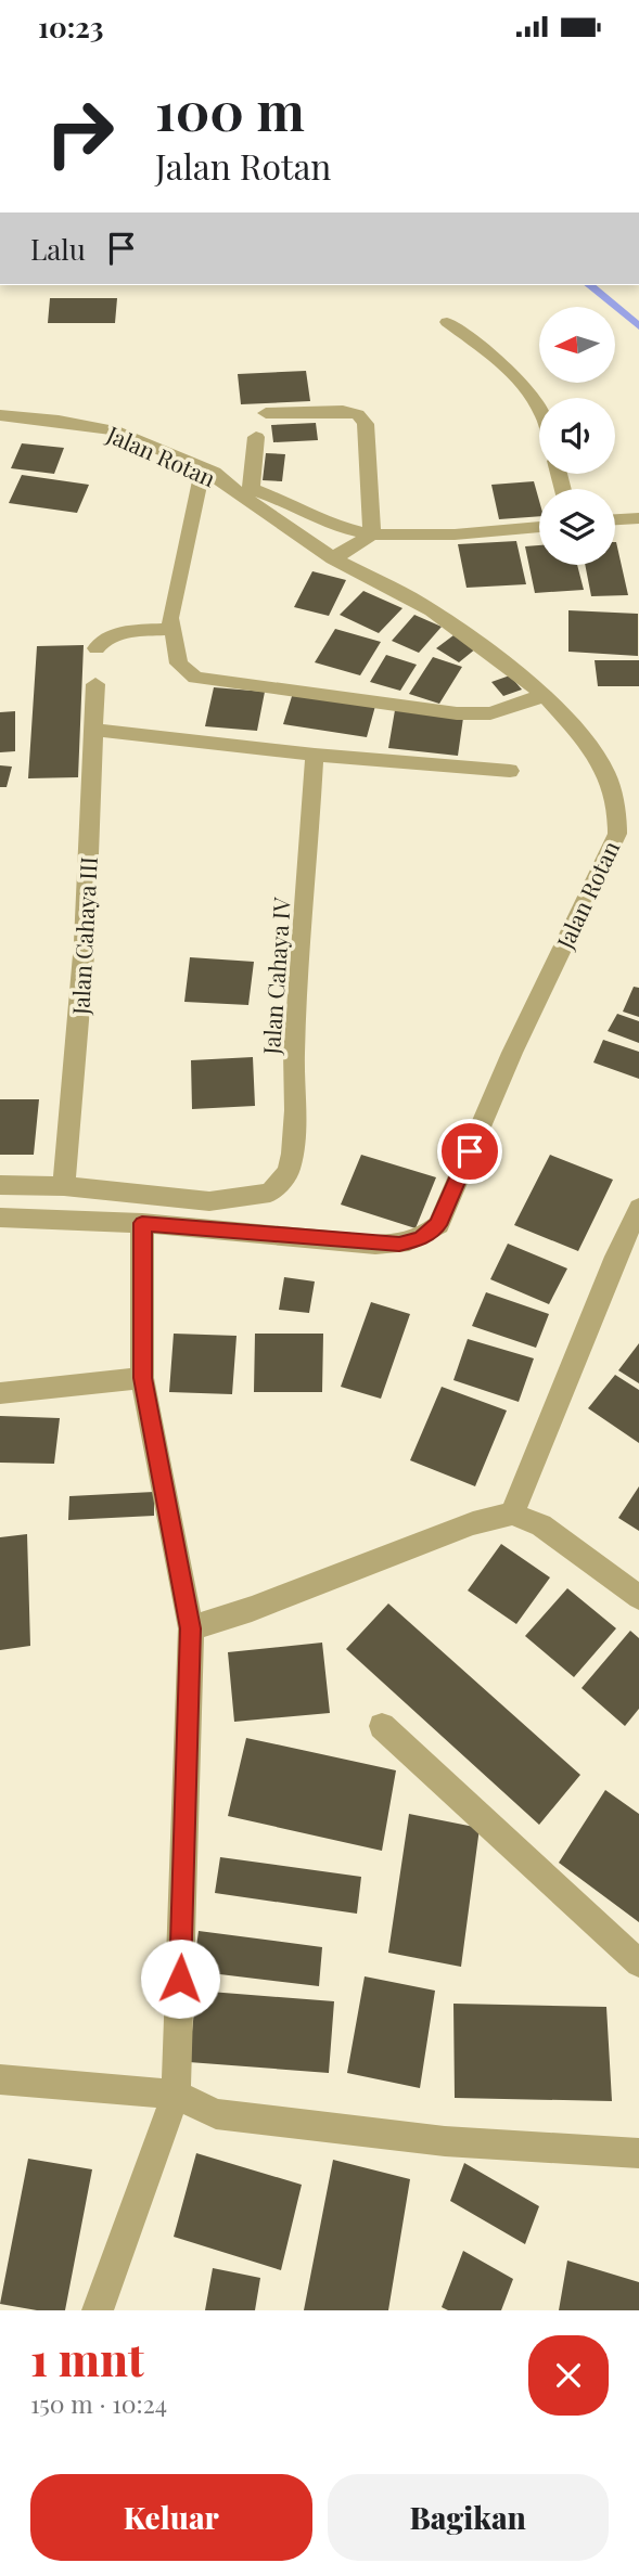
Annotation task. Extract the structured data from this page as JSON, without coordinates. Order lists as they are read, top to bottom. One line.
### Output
{"streets":{"street":["Jalan Rotan","Jalan Cahaya III","Jalan Cahaya IV"]},"crossings":[["Jalan Cahaya III","Jalan Cahaya IV"]],"north":"left","page":{"status":"10:23","turn":["100 m","Jalan Rotan"],"then":"Lalu","heading":["1 mnt","150 m · 10:24"],"buttons":["Keluar","Bagikan"]}}
